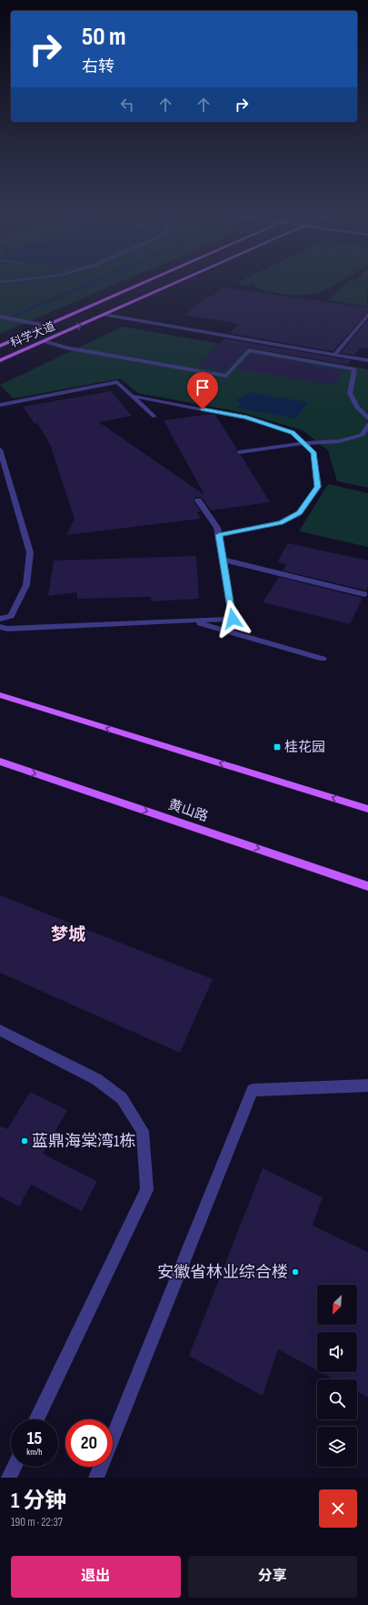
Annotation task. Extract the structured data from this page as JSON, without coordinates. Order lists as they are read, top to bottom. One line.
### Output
{"streets":{"main road":["科学大道","黄山路"]},"districts":["梦城"],"places":{"transit":["桂花园"],"other":["蓝鼎海棠湾1栋","安徽省林业综合楼"]},"north":"bottom left","page":{"turn":["50 m","右转"],"speed":"15 km/h","limit":"20","heading":["1 分钟","190 m · 22:37"],"buttons":["退出","分享"]}}
